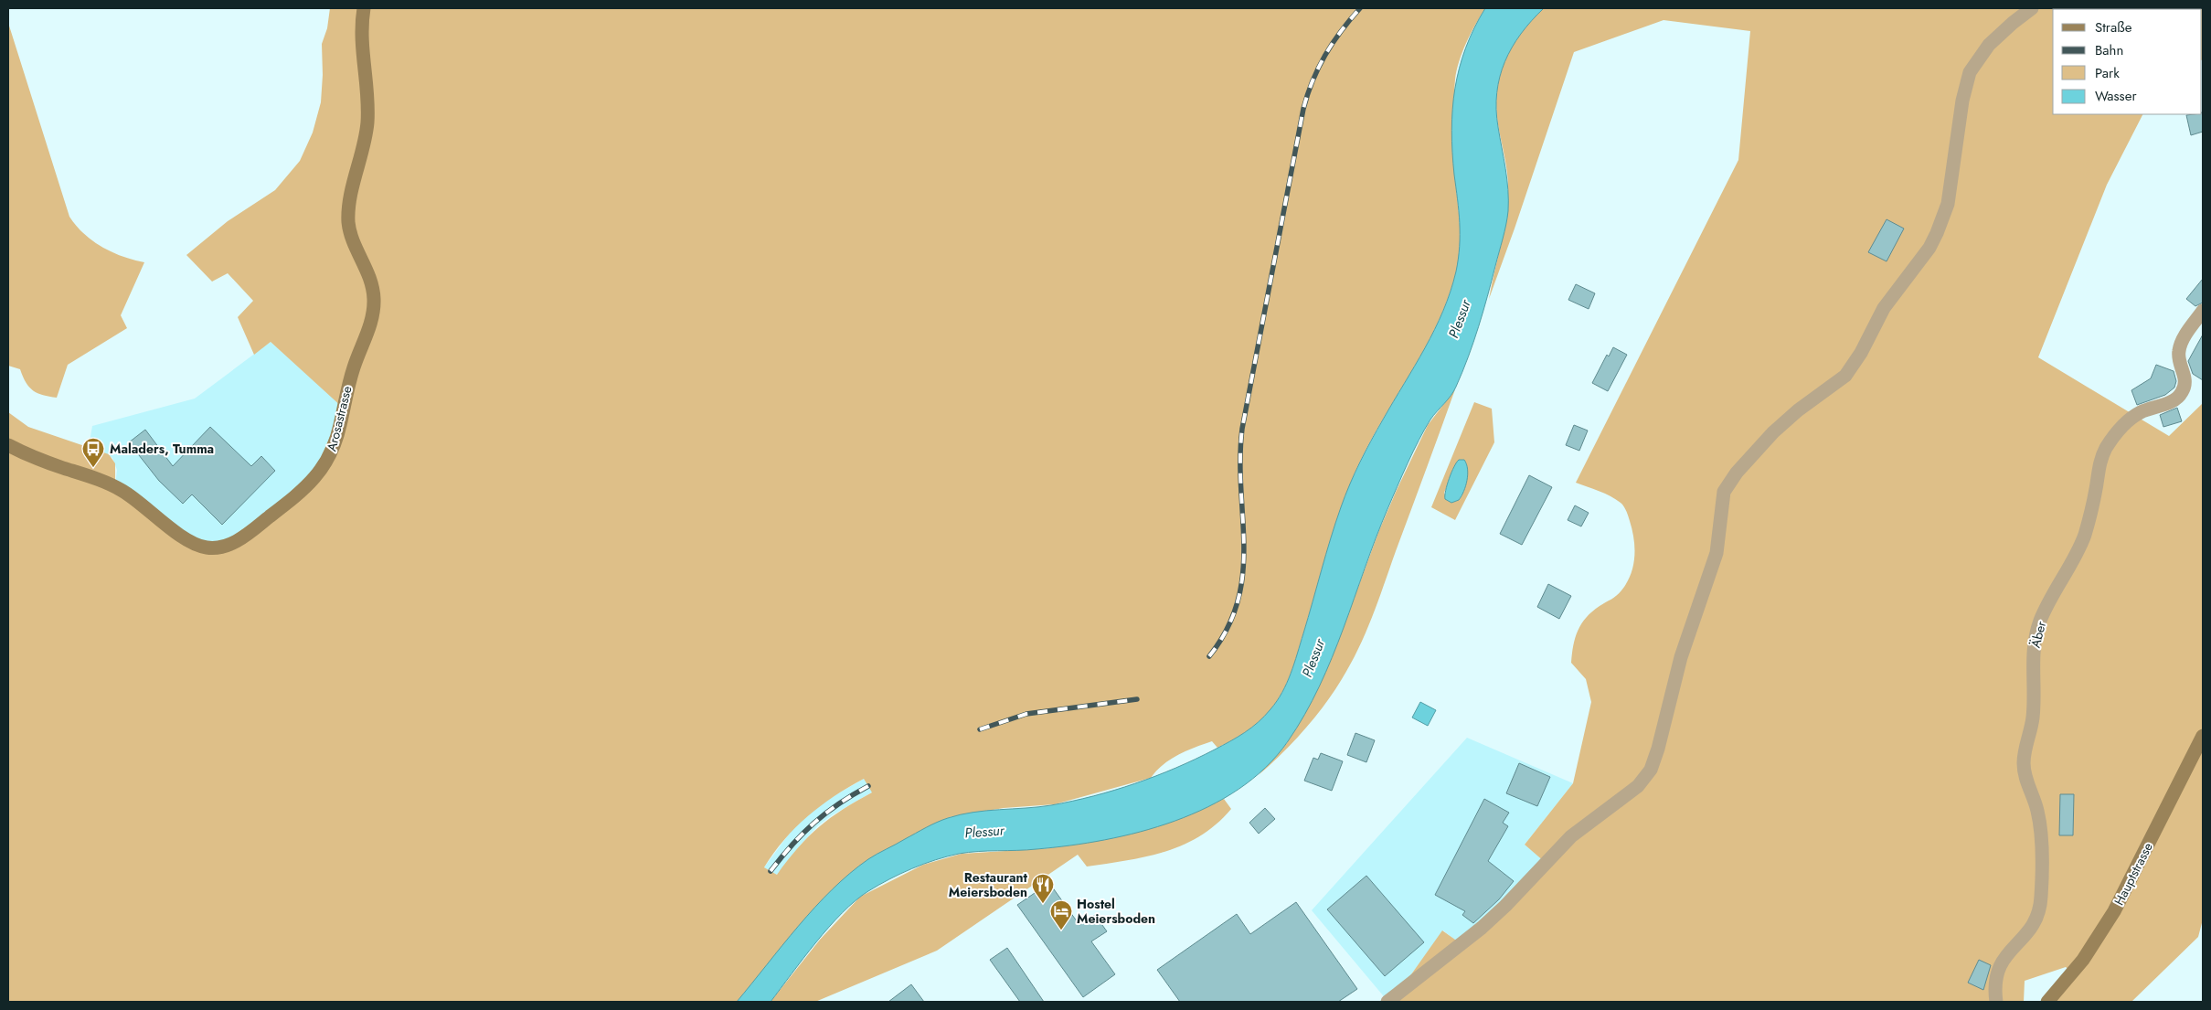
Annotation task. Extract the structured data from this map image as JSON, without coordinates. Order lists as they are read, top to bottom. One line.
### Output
{"streets":{"main road":["Arosastrasse","Hauptstrasse"],"street":["Äber"]},"water":["Plessur"],"places":{"bus stop":["Maladers, Tumma"],"restaurant":["Restaurant Meiersboden"],"hotel":["Hostel Meiersboden"]},"legend":["Straße","Bahn","Park","Wasser"]}
